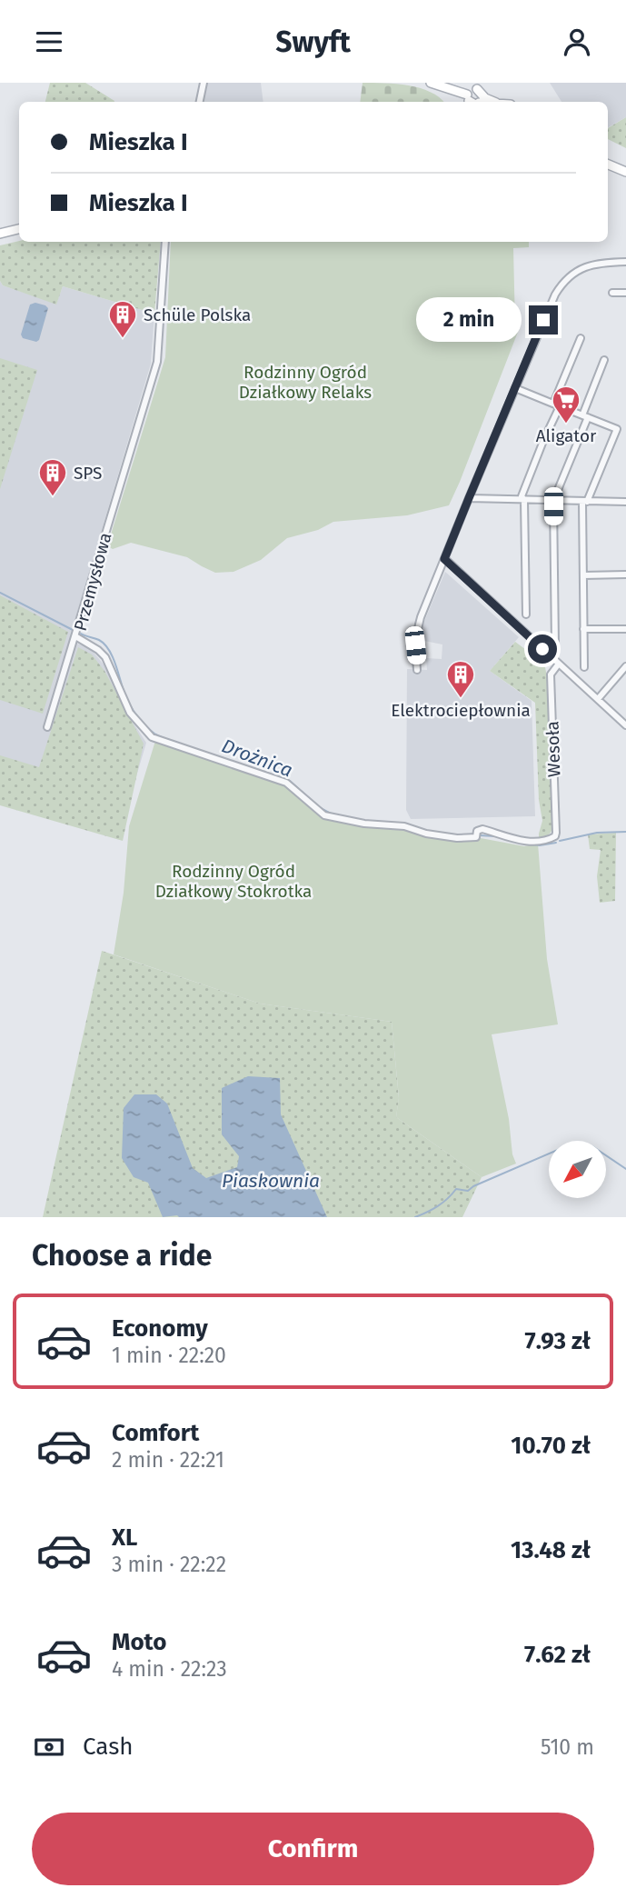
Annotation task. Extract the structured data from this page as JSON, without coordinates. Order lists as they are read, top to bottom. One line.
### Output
{"streets":{"street":["Przemysłowa","Wesoła"]},"crossings":[["Przemysłowa","Wesoła"]],"water":["Drożnica","Piaskownia"],"parks":["Rodzinny Ogród Działkowy Relaks","Rodzinny Ogród Działkowy Stokrotka"],"places":{"building":["Schüle Polska","SPS","Elektrociepłownia"],"supermarket":["Aligator"]},"north":"bottom left","page":{"header":"Swyft","banner":["Mieszka I","Mieszka I"],"bubble":"2 min","heading":"Choose a ride","list":[{"name":"Economy","note":"1 min · 22:20","value":"7.93 zł"},{"name":"Comfort","note":"2 min · 22:21","value":"10.70 zł"},{"name":"XL","note":"3 min · 22:22","value":"13.48 zł"},{"name":"Moto","note":"4 min · 22:23","value":"7.62 zł"}],"pay":["Cash","510 m"],"buttons":"Confirm"}}
